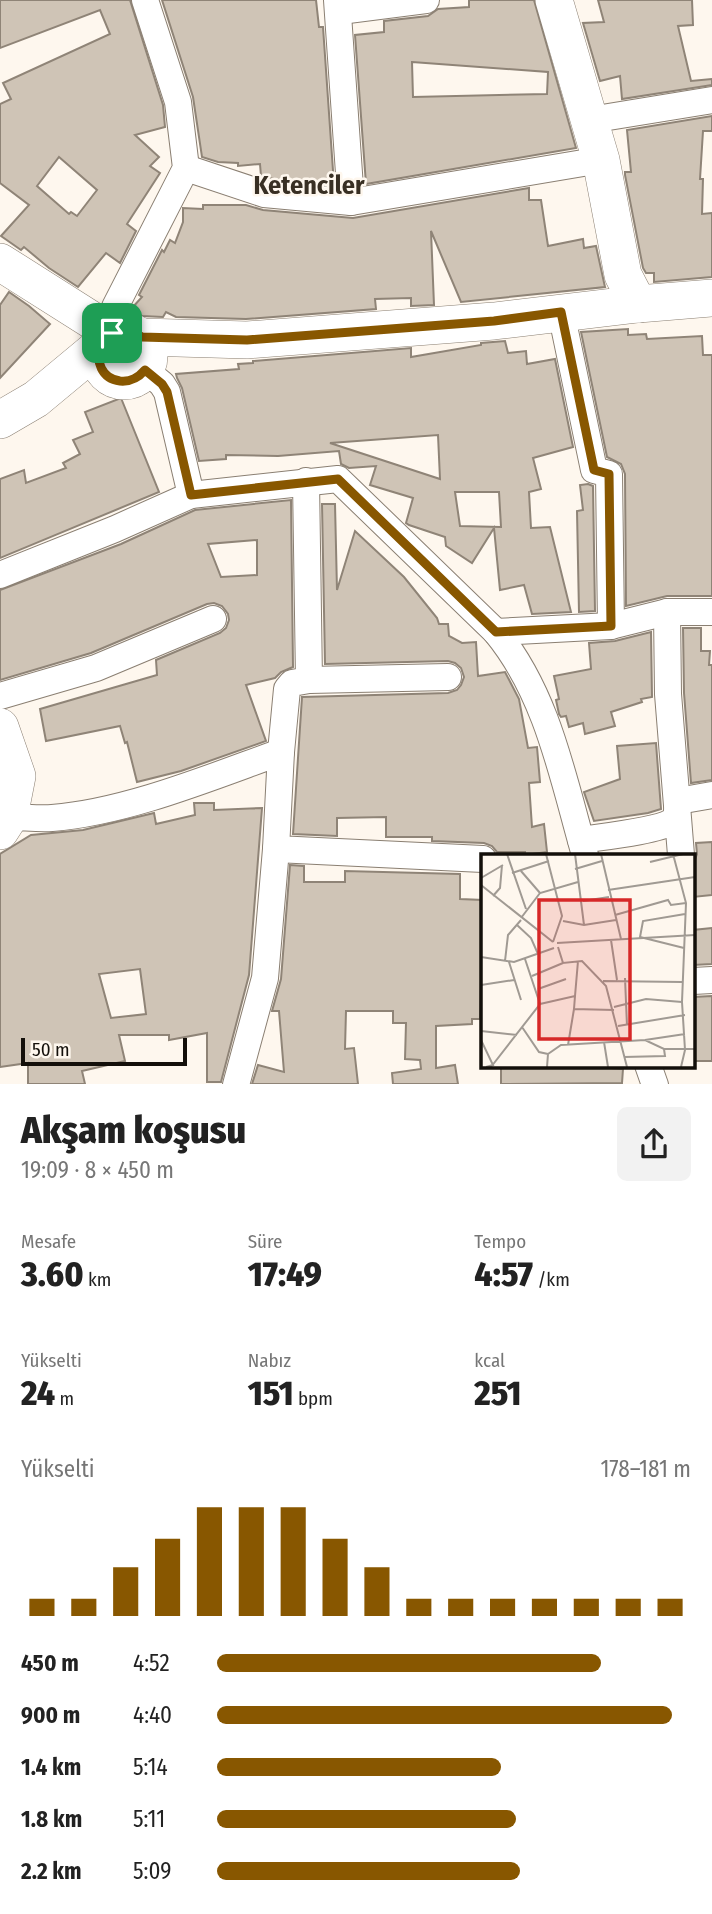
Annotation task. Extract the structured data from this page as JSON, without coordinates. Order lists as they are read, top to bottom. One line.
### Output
{"districts":["Ketenciler"],"scale_bar":"50 m","page":{"scale":"50 m","heading":["Akşam koşusu","19:09 · 8 × 450 m"],"stats":[["Mesafe","3.60 km"],["Süre","17:49"],["Tempo","4:57 /km"],["Yükselti","24 m"],["Nabız","151 bpm"],["kcal","251"]],"chart":["Yükselti","178–181 m"],"list":[{"name":"450 m","note":"4:52"},{"name":"900 m","note":"4:40"},{"name":"1.4 km","note":"5:14"},{"name":"1.8 km","note":"5:11"},{"name":"2.2 km","note":"5:09"}]}}
